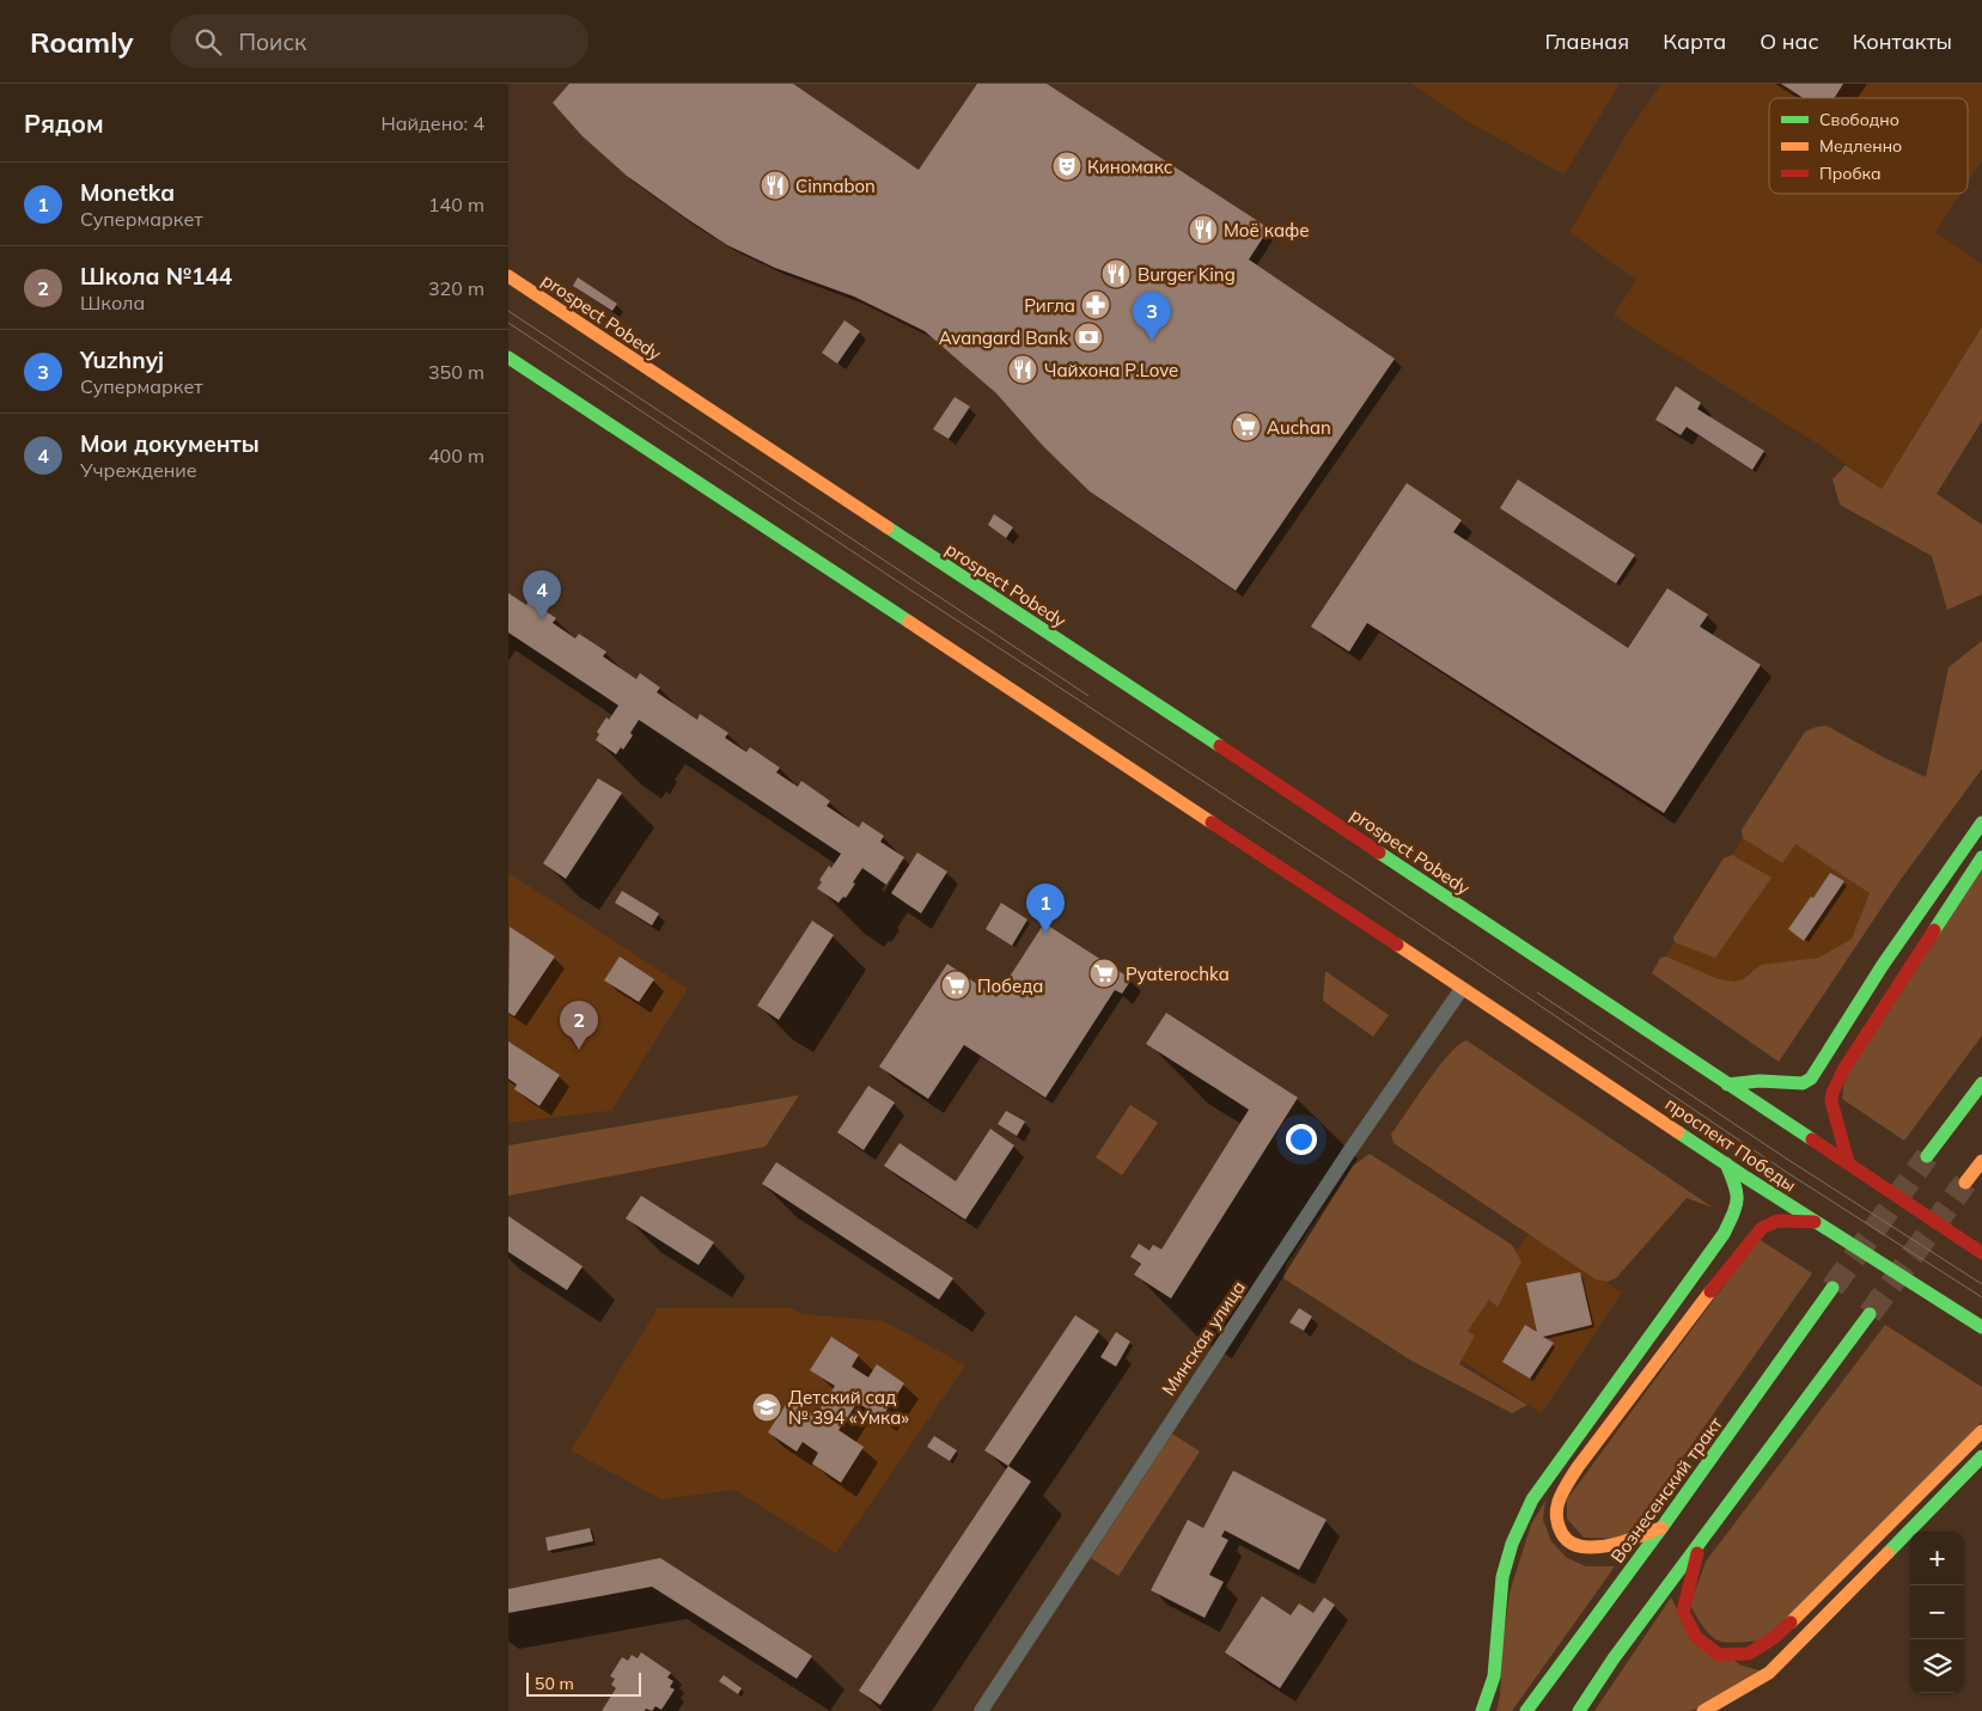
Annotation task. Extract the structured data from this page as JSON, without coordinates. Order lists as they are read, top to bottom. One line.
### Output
{"streets":{"main road":["проспект Победы","Вознесенский тракт"],"street":["Минская улица"]},"crossings":[["проспект Победы","Минская улица"]],"places":{"theatre":["Киномакс"],"restaurant":["Cinnabon","Моё кафе","Burger King","Чайхона P.Love"],"pharmacy":["Ригла"],"bank":["Avangard Bank"],"supermarket":["Auchan","Pyaterochka","Победа"],"school or university":["Детский сад № 394 «Умка»"]},"legend":["Свободно","Медленно","Пробка"],"scale_bar":"50 m","page":{"header":"Roamly","search":"Поиск","nav":["Главная","Карта","О нас","Контакты"],"heading":["Рядом","Найдено: 4"],"list":[{"mark":"1","name":"Monetka","note":"Супермаркет","value":"140 m"},{"mark":"2","name":"Школа №144","note":"Школа","value":"320 m"},{"mark":"3","name":"Yuzhnyj","note":"Супермаркет","value":"350 m"},{"mark":"4","name":"Мои документы","note":"Учреждение","value":"400 m"}],"pins":["3","4","1","2"],"map_buttons":["+","−"],"scale":"50 m"}}
